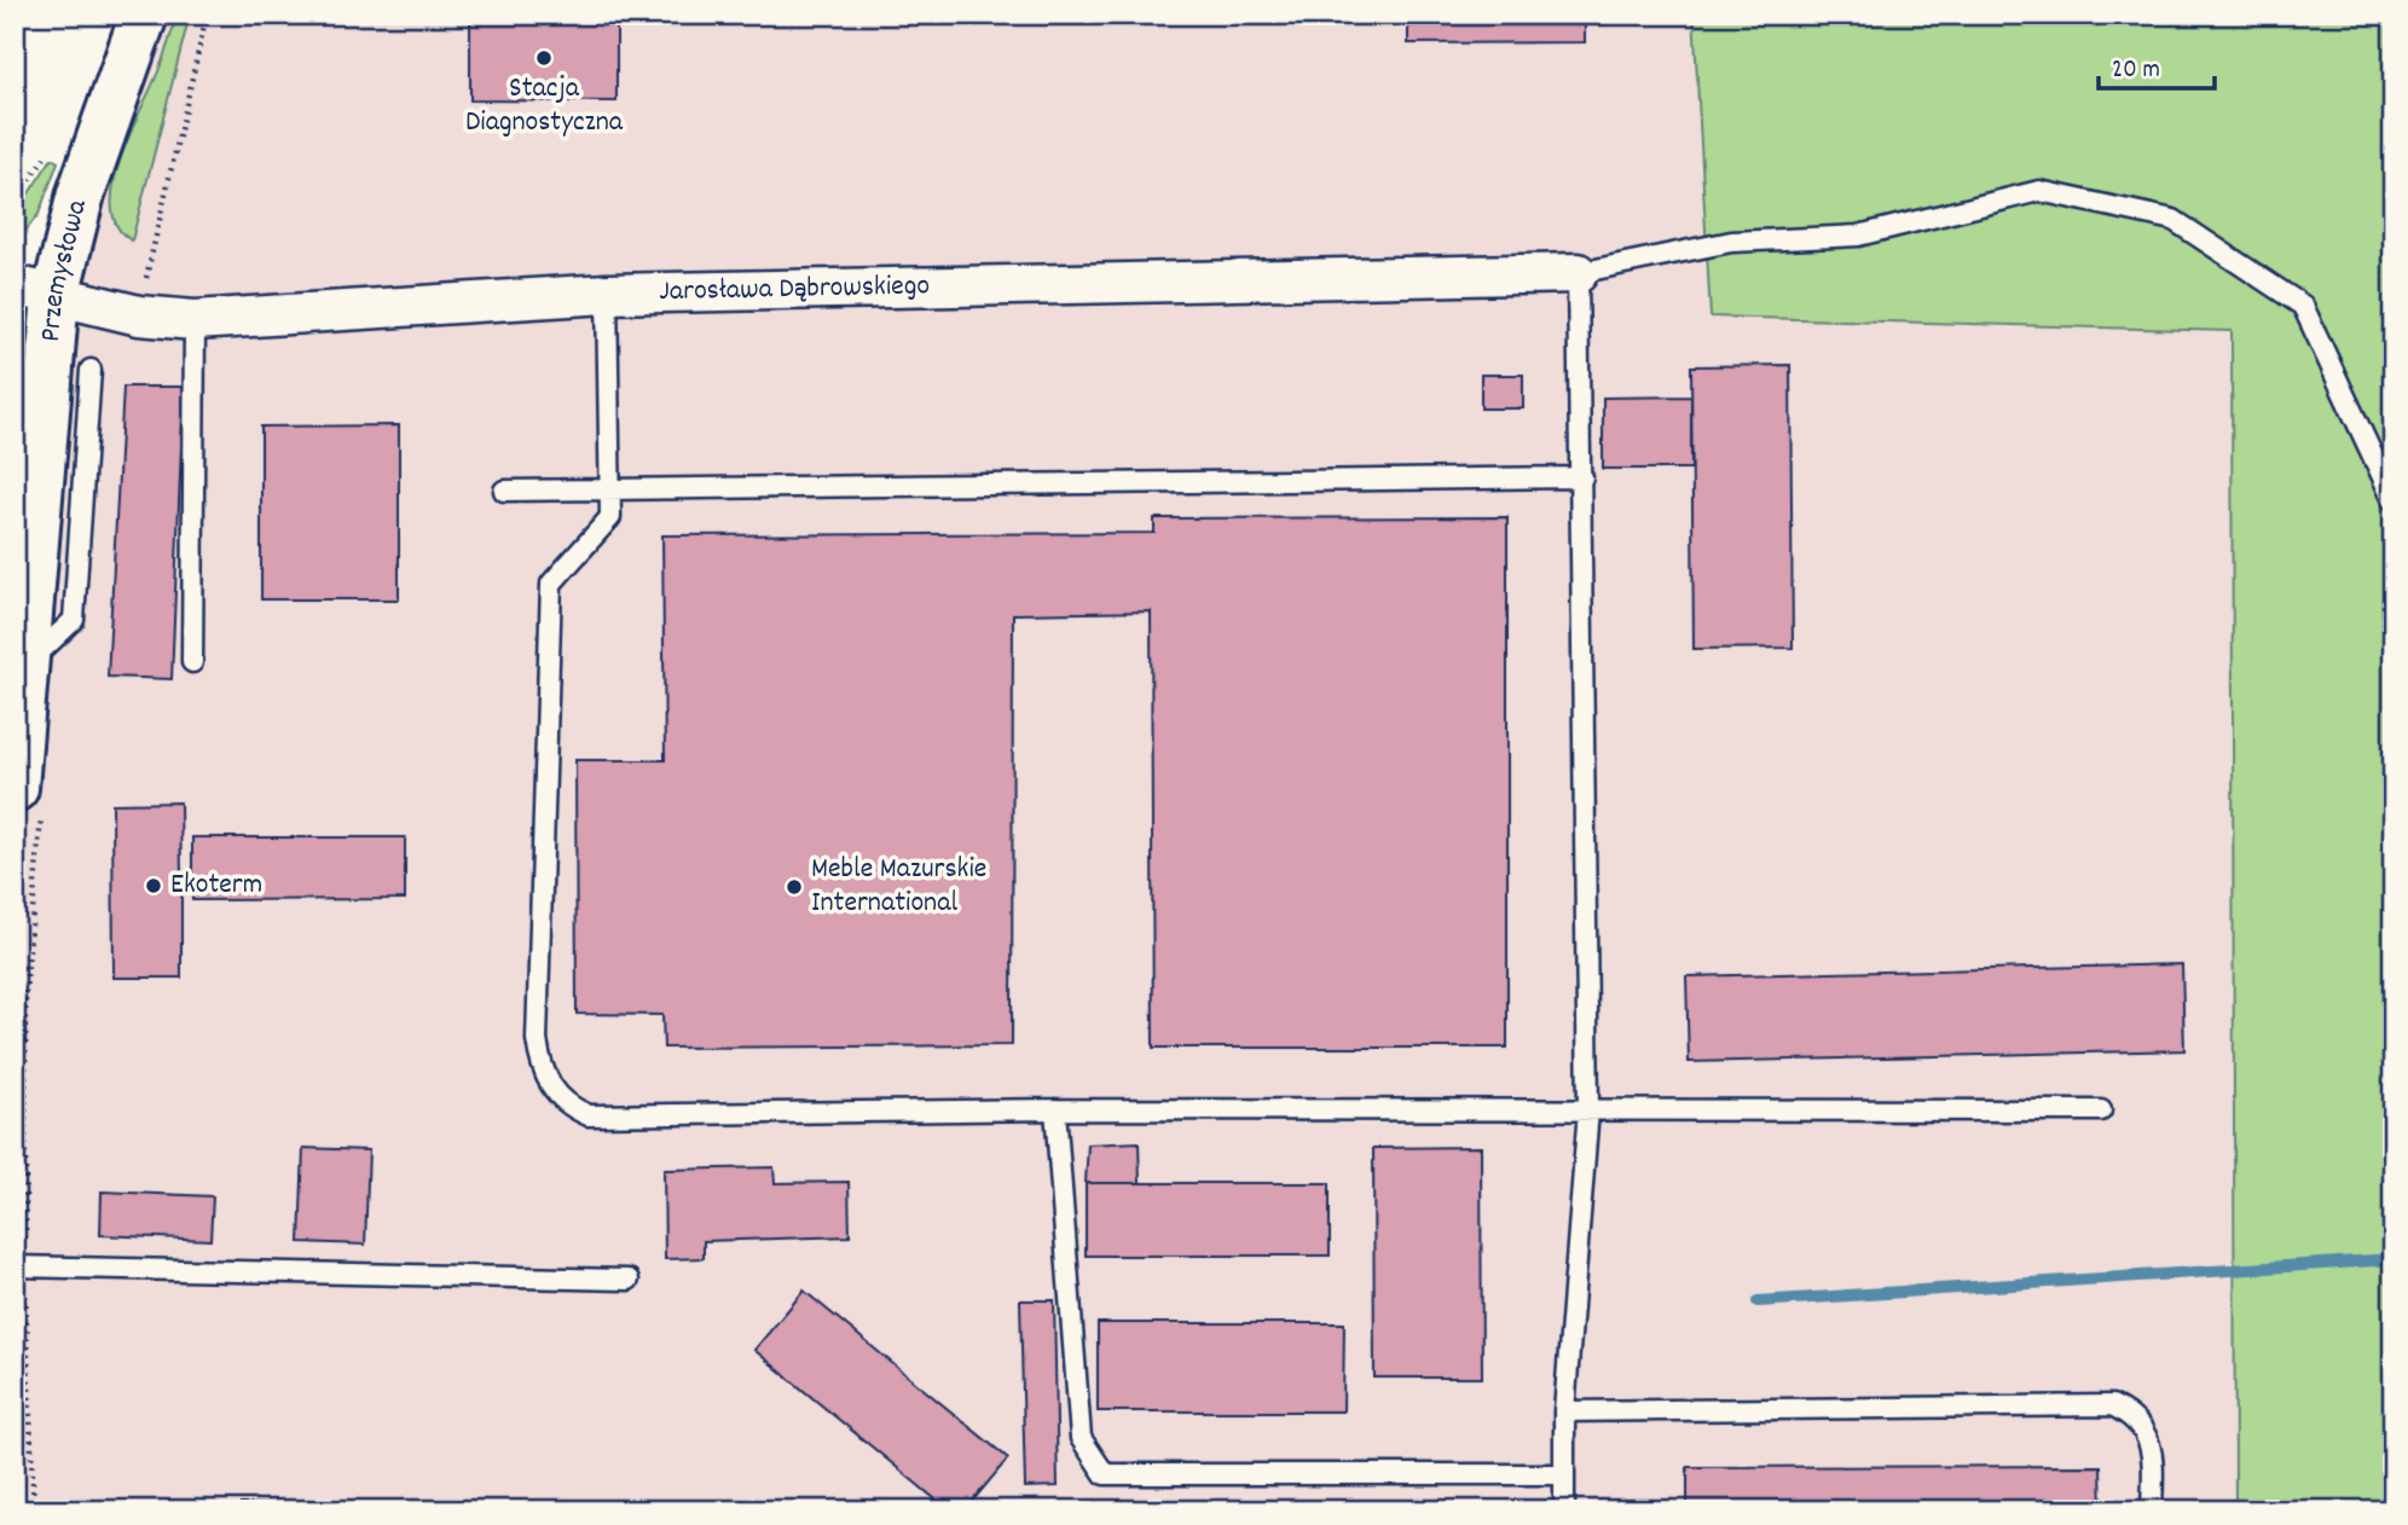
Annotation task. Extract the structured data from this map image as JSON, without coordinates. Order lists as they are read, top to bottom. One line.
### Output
{"streets":{"street":["Przemysłowa","Jarosława Dąbrowskiego"]},"crossings":[["Przemysłowa","Jarosława Dąbrowskiego"]],"places":["Stacja Diagnostyczna","Ekoterm","Meble Mazurskie International"],"scale_bar":"20 m"}
